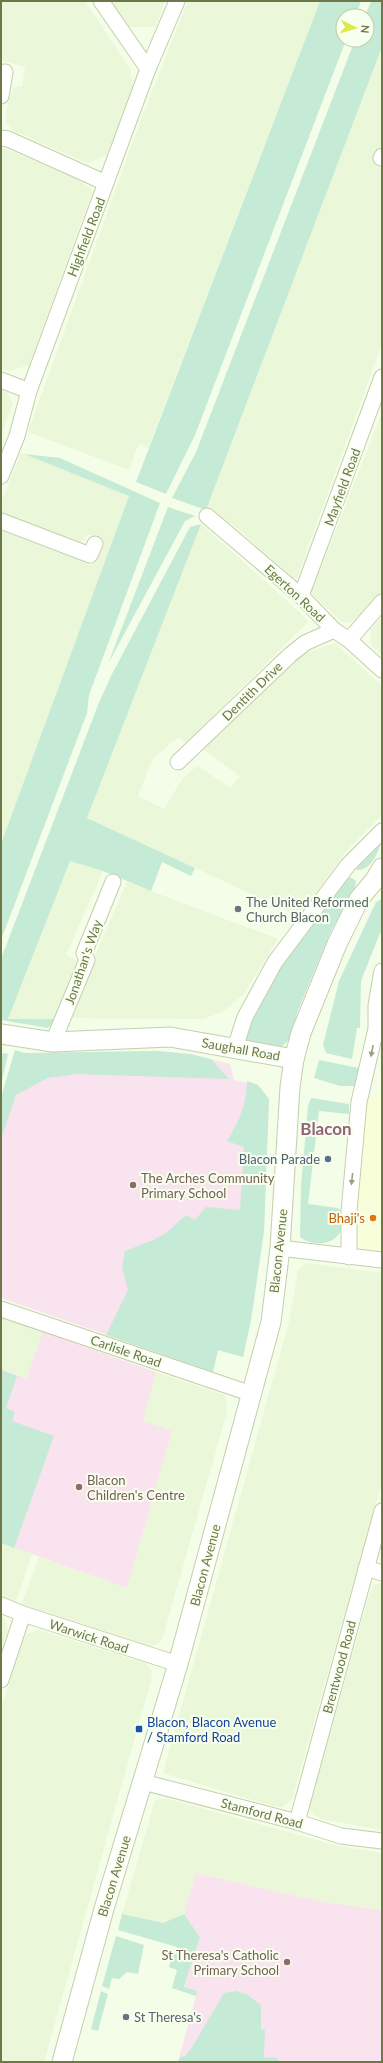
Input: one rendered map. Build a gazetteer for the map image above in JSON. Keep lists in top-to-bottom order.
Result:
{
  "streets": {
    "street": [
      "Highfield Road",
      "Mayfield Road",
      "Egerton Road",
      "Dentith Drive",
      "Jonathan's Way",
      "Saughall Road",
      "Blacon Avenue",
      "Carlisle Road",
      "Warwick Road",
      "Brentwood Road",
      "Stamford Road"
    ]
  },
  "crossings": [
    ["Mayfield Road", "Egerton Road"],
    ["Egerton Road", "Dentith Drive"],
    ["Jonathan's Way", "Saughall Road"],
    ["Saughall Road", "Blacon Avenue"],
    ["Blacon Avenue", "Carlisle Road"],
    ["Blacon Avenue", "Warwick Road"],
    ["Blacon Avenue", "Stamford Road"],
    ["Brentwood Road", "Stamford Road"]
  ],
  "districts": ["Blacon"],
  "places": {
    "other": [
      "The United Reformed Church Blacon",
      "Blacon Parade",
      "The Arches Community Primary School",
      "Bhaji's",
      "Blacon Children's Centre",
      "St Theresa's Catholic Primary School",
      "St Theresa's"
    ],
    "transit": ["Blacon, Blacon Avenue / Stamford Road"]
  },
  "north": "right"
}
